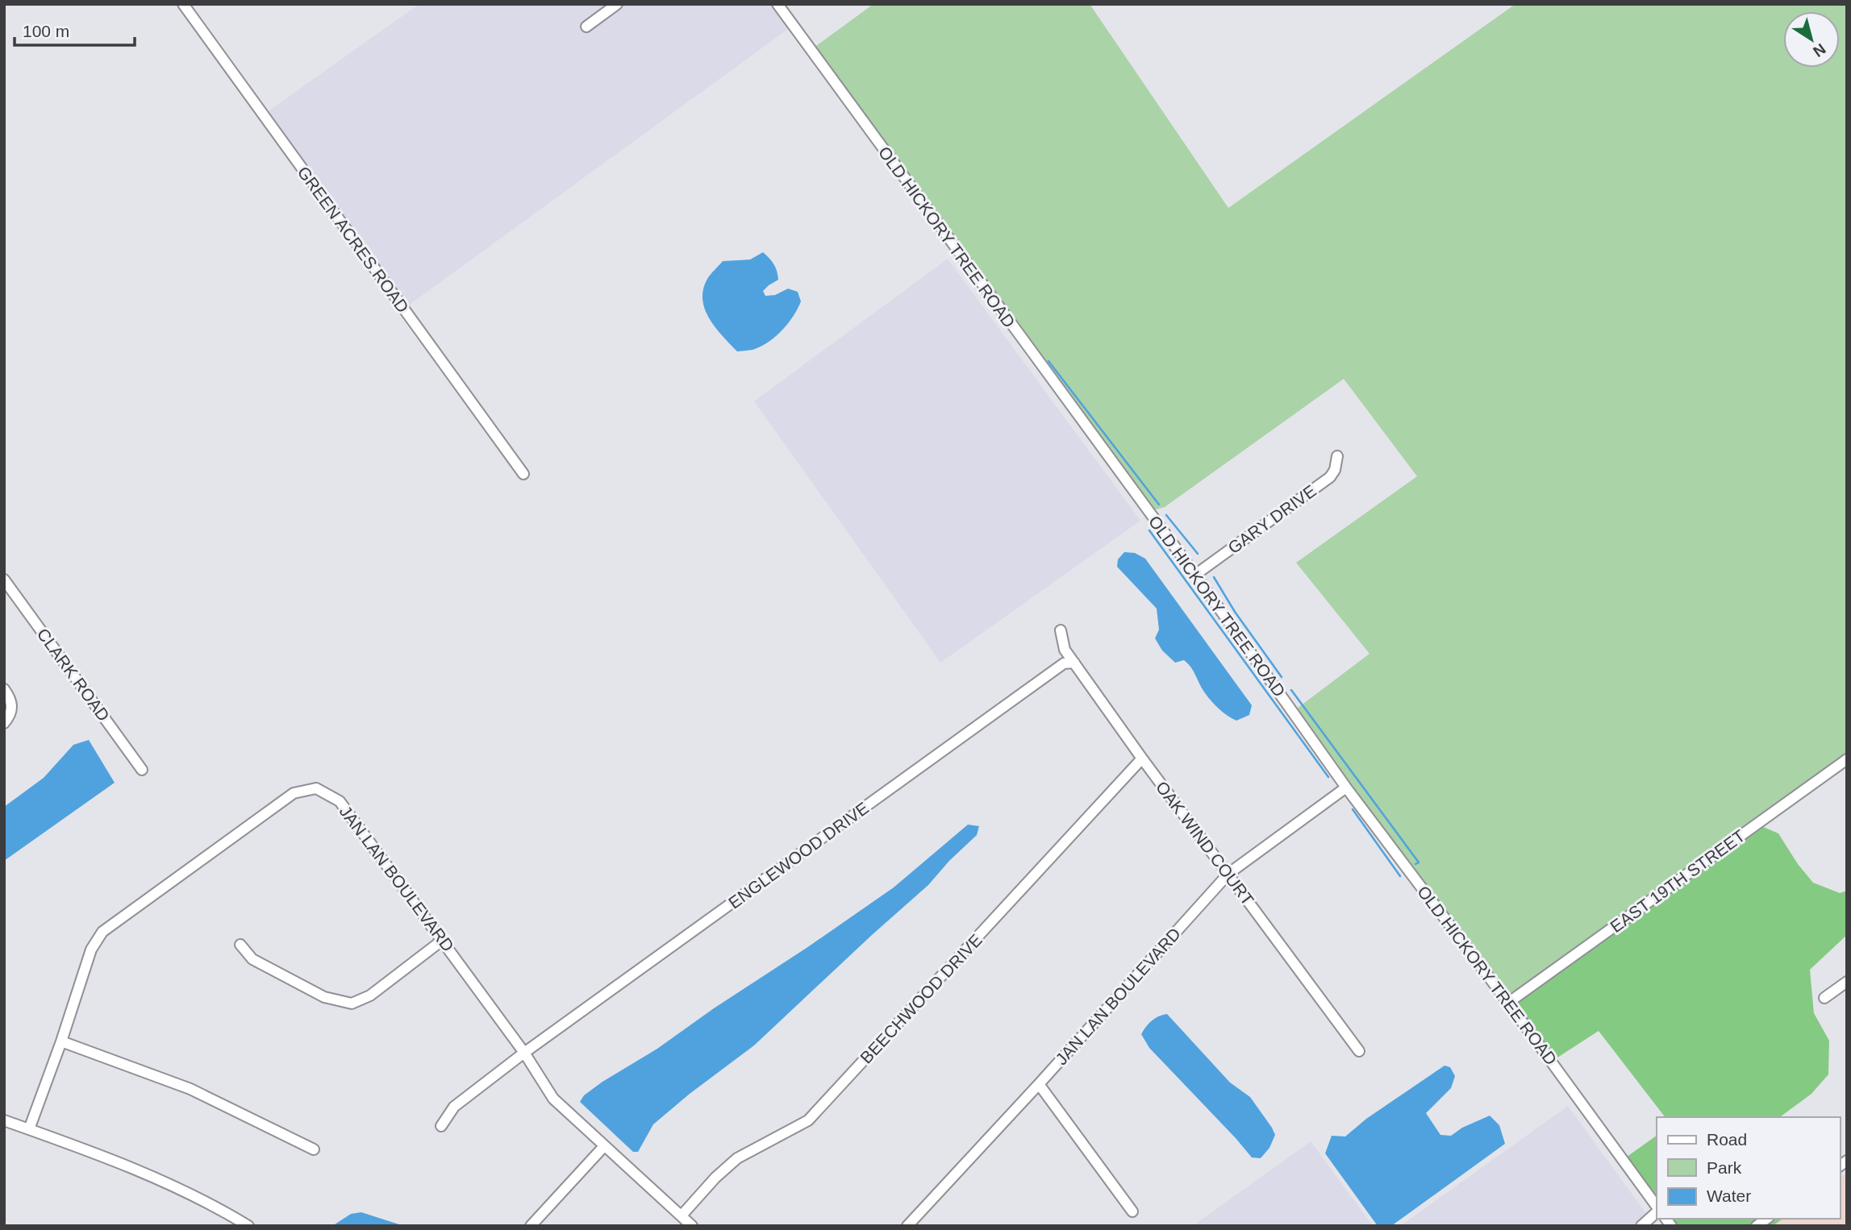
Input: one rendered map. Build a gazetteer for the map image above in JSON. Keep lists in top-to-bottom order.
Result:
{
  "streets": {
    "street": [
      "OLD HICKORY TREE ROAD",
      "GREEN ACRES ROAD",
      "GARY DRIVE",
      "CLARK ROAD",
      "OAK WIND COURT",
      "ENGLEWOOD DRIVE",
      "JAN LAN BOULEVARD",
      "EAST 19TH STREET",
      "BEECHWOOD DRIVE"
    ]
  },
  "crossings": [
    ["OLD HICKORY TREE ROAD", "GARY DRIVE"],
    ["OLD HICKORY TREE ROAD", "JAN LAN BOULEVARD"],
    ["OLD HICKORY TREE ROAD", "EAST 19TH STREET"],
    ["OAK WIND COURT", "ENGLEWOOD DRIVE"],
    ["OAK WIND COURT", "JAN LAN BOULEVARD"],
    ["OAK WIND COURT", "BEECHWOOD DRIVE"],
    ["ENGLEWOOD DRIVE", "JAN LAN BOULEVARD"],
    ["JAN LAN BOULEVARD", "BEECHWOOD DRIVE"]
  ],
  "legend": ["Road", "Park", "Water"],
  "scale_bar": "100 m",
  "north": "bottom right"
}
